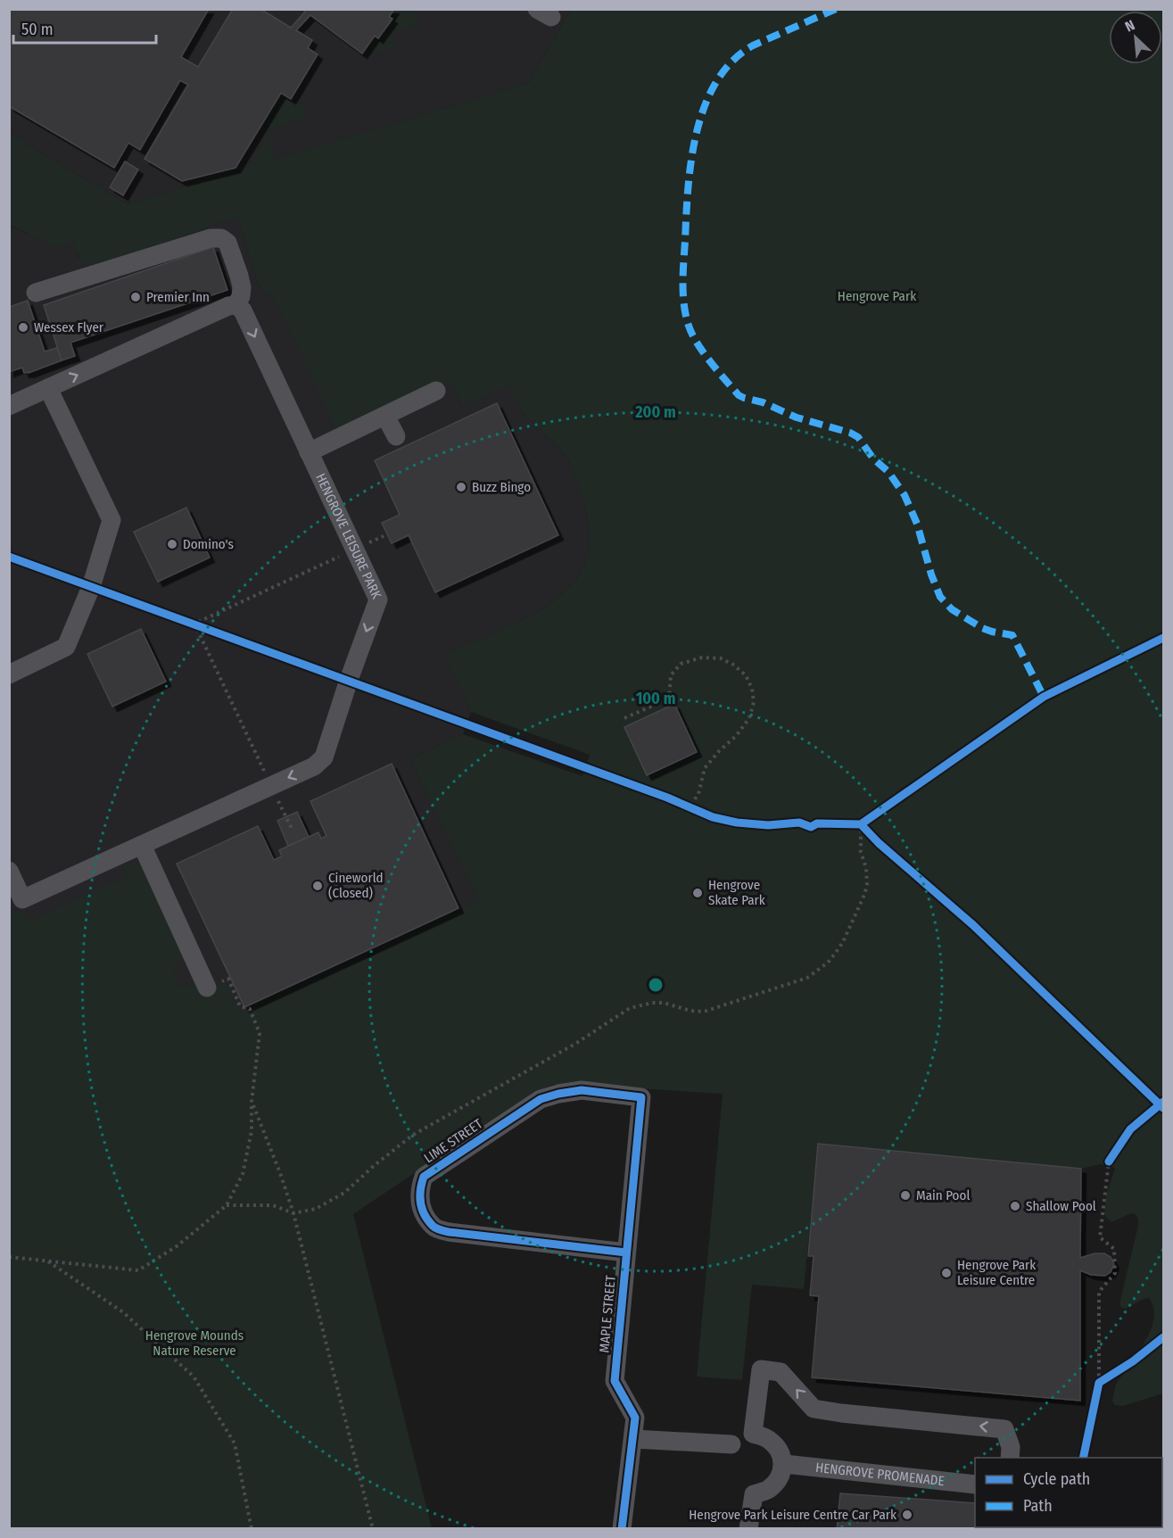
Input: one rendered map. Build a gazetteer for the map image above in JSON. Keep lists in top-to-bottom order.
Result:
{
  "streets": {
    "street": [
      "HENGROVE LEISURE PARK",
      "LIME STREET",
      "MAPLE STREET",
      "HENGROVE PROMENADE"
    ]
  },
  "crossings": [
    ["LIME STREET", "MAPLE STREET"]
  ],
  "one_way": ["HENGROVE LEISURE PARK"],
  "parks": ["Hengrove Park", "Hengrove Mounds Nature Reserve"],
  "places": [
    "Premier Inn",
    "Wessex Flyer",
    "Buzz Bingo",
    "Domino's",
    "Cineworld (Closed)",
    "Hengrove Skate Park",
    "Main Pool",
    "Shallow Pool",
    "Hengrove Park Leisure Centre",
    "Hengrove Park Leisure Centre Car Park"
  ],
  "legend": ["Cycle path", "Path"],
  "scale_bar": "50 m",
  "north": "top left",
  "rings": ["200 m", "100 m"]
}
